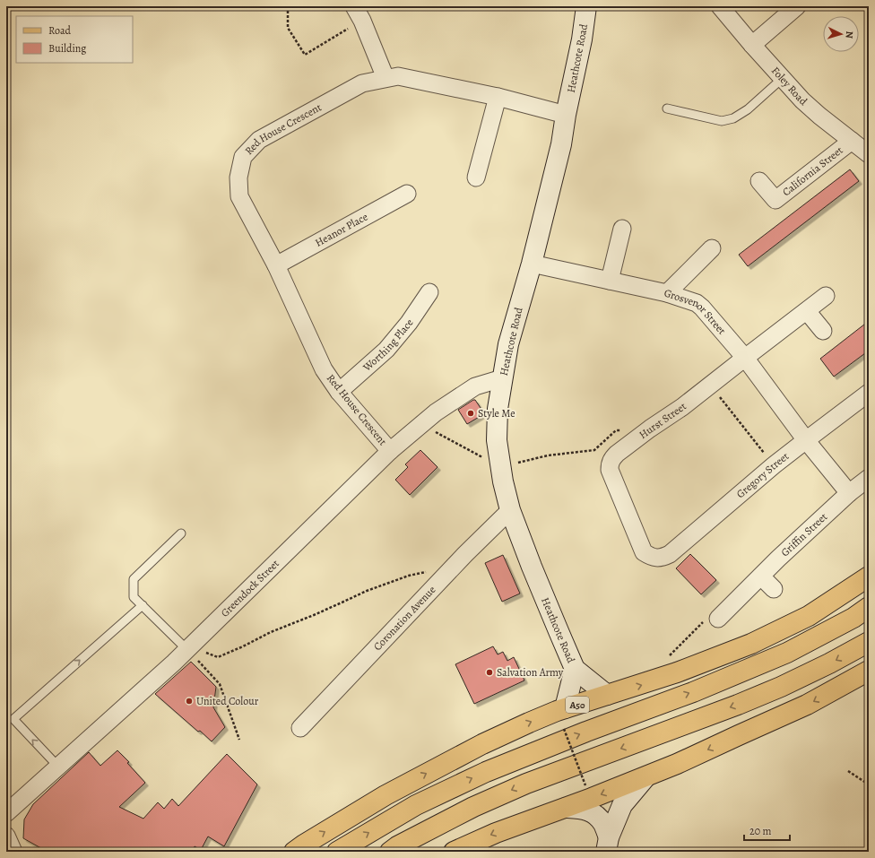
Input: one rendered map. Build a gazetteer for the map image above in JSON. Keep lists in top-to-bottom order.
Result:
{
  "streets": {
    "main road": ["A50"],
    "street": [
      "Heathcote Road",
      "Foley Road",
      "Red House Crescent",
      "California Street",
      "Heanor Place",
      "Grosvenor Street",
      "Worthing Place",
      "Hurst Street",
      "Gregory Street",
      "Griffin Street",
      "Greendock Street",
      "Coronation Avenue"
    ]
  },
  "crossings": [
    ["Heathcote Road", "Red House Crescent"],
    ["Heathcote Road", "Grosvenor Street"],
    ["Heathcote Road", "Greendock Street"],
    ["Heathcote Road", "Coronation Avenue"],
    ["Heathcote Road", "A50"],
    ["Foley Road", "California Street"],
    ["Red House Crescent", "Heanor Place"],
    ["Red House Crescent", "Worthing Place"],
    ["Red House Crescent", "Greendock Street"],
    ["Grosvenor Street", "Hurst Street"],
    ["Grosvenor Street", "Gregory Street"],
    ["Hurst Street", "Gregory Street"]
  ],
  "places": ["Style Me", "Salvation Army", "United Colour"],
  "legend": ["Road", "Building"],
  "scale_bar": "20 m",
  "north": "right"
}
